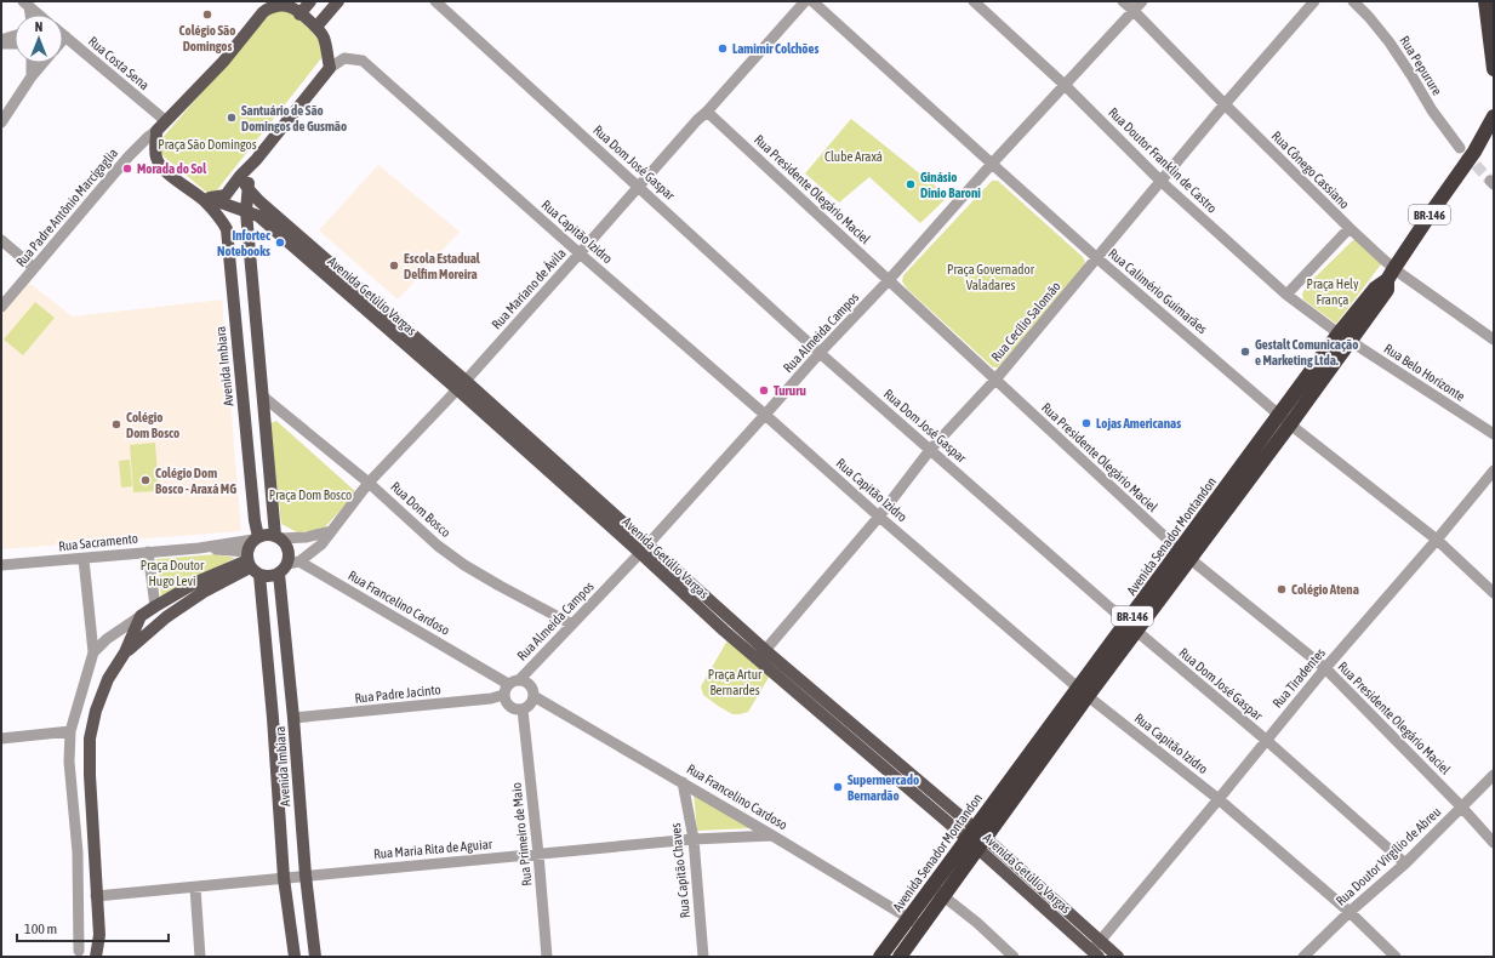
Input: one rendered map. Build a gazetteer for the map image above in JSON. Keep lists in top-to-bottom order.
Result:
{
  "streets": {
    "highway": ["BR-146", "Avenida Senador Montandon"],
    "main road": ["Avenida Getúlio Vargas", "Avenida Imbiara"],
    "street": [
      "Rua Costa Sena",
      "Rua Pepurure",
      "Rua Doutor Franklin de Castro",
      "Rua Dom José Gaspar",
      "Rua Cônego Cassiano",
      "Rua Presidente Olegário Maciel",
      "Rua Padre Antônio Marcigaglia",
      "Rua Capitão Izidro",
      "Rua Mariano de Ávila",
      "Rua Calimério Guimarães",
      "Rua Cecílio Salomão",
      "Rua Almeida Campos",
      "Rua Belo Horizonte",
      "Rua Dom Bosco",
      "Rua Sacramento",
      "Rua Francelino Cardoso",
      "Rua Tiradentes",
      "Rua Padre Jacinto",
      "Rua Primeiro de Maio",
      "Rua Maria Rita de Aguiar",
      "Rua Doutor Virgílio de Abreu",
      "Rua Capitão Chaves"
    ]
  },
  "crossings": [
    ["Rua Doutor Franklin de Castro", "Rua Cecílio Salomão"],
    ["Rua Doutor Franklin de Castro", "Rua Almeida Campos"],
    ["Rua Doutor Franklin de Castro", "Rua Belo Horizonte"],
    ["Rua Doutor Franklin de Castro", "Avenida Senador Montandon"],
    ["Rua Dom José Gaspar", "Rua Mariano de Ávila"],
    ["Rua Dom José Gaspar", "Rua Cecílio Salomão"],
    ["Rua Dom José Gaspar", "Rua Almeida Campos"],
    ["Rua Dom José Gaspar", "Avenida Senador Montandon"],
    ["Rua Dom José Gaspar", "Rua Tiradentes"],
    ["Rua Dom José Gaspar", "Rua Doutor Virgílio de Abreu"],
    ["Rua Cônego Cassiano", "Rua Cecílio Salomão"],
    ["Rua Cônego Cassiano", "Rua Almeida Campos"],
    ["Rua Cônego Cassiano", "Avenida Senador Montandon"],
    ["Rua Presidente Olegário Maciel", "Rua Mariano de Ávila"],
    ["Rua Presidente Olegário Maciel", "Rua Cecílio Salomão"],
    ["Rua Presidente Olegário Maciel", "Rua Almeida Campos"],
    ["Rua Presidente Olegário Maciel", "Avenida Senador Montandon"],
    ["Rua Presidente Olegário Maciel", "Rua Tiradentes"],
    ["Rua Presidente Olegário Maciel", "Rua Doutor Virgílio de Abreu"],
    ["Rua Capitão Izidro", "Rua Mariano de Ávila"],
    ["Rua Capitão Izidro", "Rua Cecílio Salomão"],
    ["Rua Capitão Izidro", "Rua Almeida Campos"],
    ["Rua Capitão Izidro", "Avenida Senador Montandon"],
    ["Rua Capitão Izidro", "Rua Tiradentes"],
    ["Rua Capitão Izidro", "Rua Doutor Virgílio de Abreu"],
    ["Rua Mariano de Ávila", "Avenida Getúlio Vargas"],
    ["Rua Mariano de Ávila", "Avenida Imbiara"],
    ["Rua Mariano de Ávila", "Rua Dom Bosco"],
    ["Rua Mariano de Ávila", "Rua Francelino Cardoso"],
    ["Rua Calimério Guimarães", "Rua Cecílio Salomão"],
    ["Rua Calimério Guimarães", "Rua Almeida Campos"],
    ["Rua Calimério Guimarães", "Avenida Senador Montandon"],
    ["Rua Calimério Guimarães", "Rua Tiradentes"],
    ["Avenida Getúlio Vargas", "Rua Cecílio Salomão"],
    ["Avenida Getúlio Vargas", "Rua Almeida Campos"],
    ["Avenida Getúlio Vargas", "Avenida Imbiara"],
    ["Avenida Getúlio Vargas", "Avenida Senador Montandon"],
    ["Avenida Getúlio Vargas", "Rua Tiradentes"],
    ["Rua Almeida Campos", "Rua Dom Bosco"],
    ["Rua Almeida Campos", "Rua Francelino Cardoso"],
    ["Rua Almeida Campos", "Rua Padre Jacinto"],
    ["Rua Almeida Campos", "Rua Primeiro de Maio"],
    ["Avenida Imbiara", "Rua Francelino Cardoso"],
    ["Avenida Imbiara", "Rua Padre Jacinto"],
    ["Avenida Imbiara", "Rua Maria Rita de Aguiar"],
    ["Rua Belo Horizonte", "Avenida Senador Montandon"],
    ["Avenida Senador Montandon", "Rua Francelino Cardoso"],
    ["Rua Francelino Cardoso", "Rua Padre Jacinto"],
    ["Rua Francelino Cardoso", "Rua Primeiro de Maio"],
    ["Rua Francelino Cardoso", "Rua Maria Rita de Aguiar"],
    ["Rua Francelino Cardoso", "Rua Capitão Chaves"],
    ["Rua Padre Jacinto", "Rua Primeiro de Maio"],
    ["Rua Primeiro de Maio", "Rua Maria Rita de Aguiar"],
    ["Rua Maria Rita de Aguiar", "Rua Capitão Chaves"]
  ],
  "parks": [
    "Praça São Domingos",
    "Clube Araxá",
    "Praça Governador Valadares",
    "Praça Hely França",
    "Praça Dom Bosco",
    "Praça Doutor Hugo Levi",
    "Praça Artur Bernardes"
  ],
  "places": [
    "Colégio São Domingos",
    "Lamimir Colchões",
    "Santuário de São Domingos de Gusmão",
    "Morada do Sol",
    "Ginásio Dinio Baroni",
    "Infortec Notebooks",
    "Escola Estadual Delfim Moreira",
    "Gestalt Comunicação e Marketing Ltda.",
    "Tururu",
    "Lojas Americanas",
    "Colégio Dom Bosco",
    "Colégio Dom Bosco - Araxá MG",
    "Colégio Atena",
    "Supermercado Bernardão"
  ],
  "scale_bar": "100 m",
  "north": "top"
}
